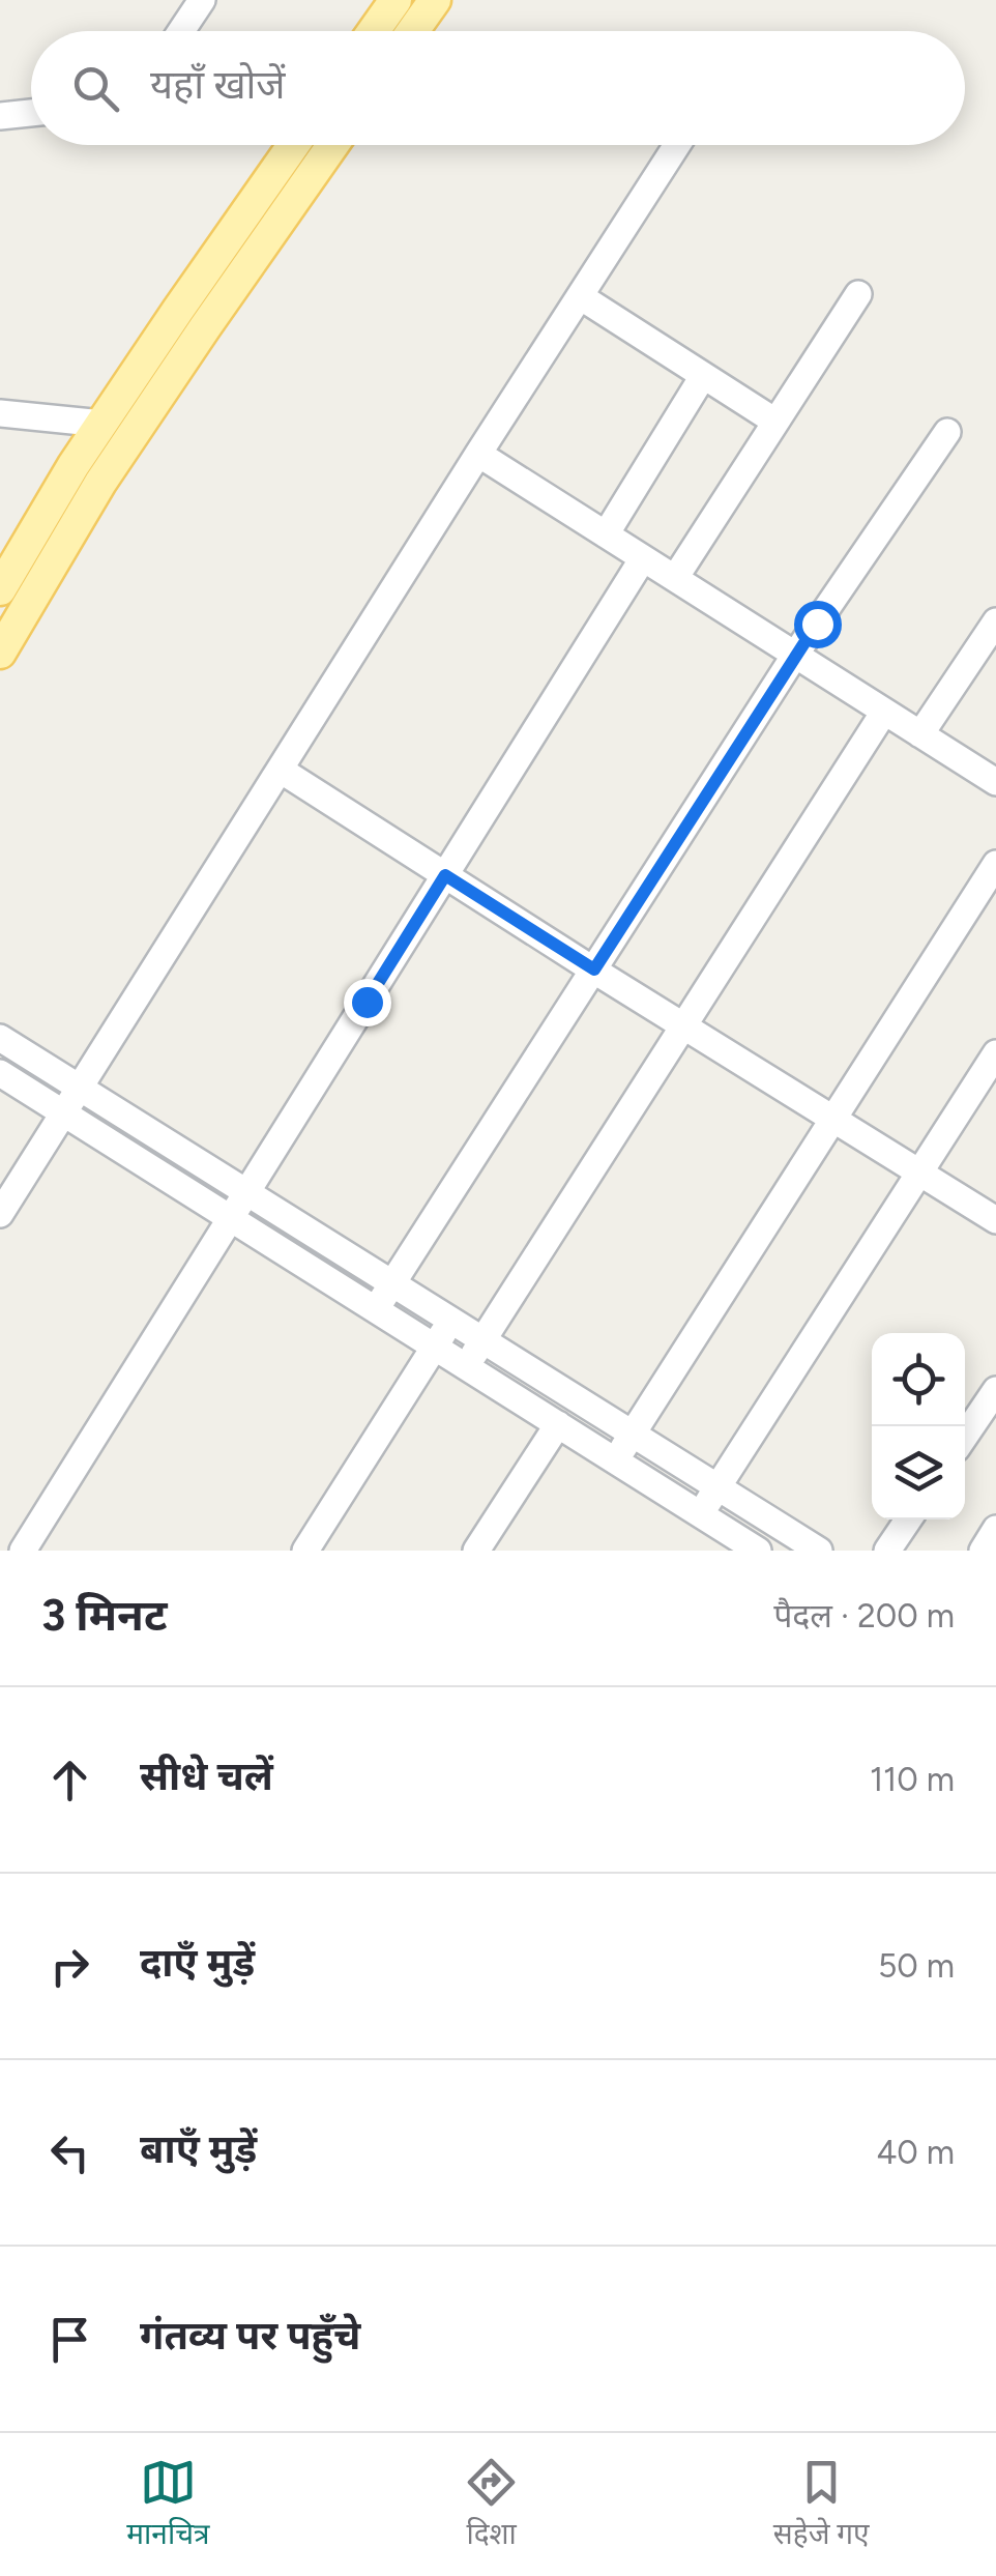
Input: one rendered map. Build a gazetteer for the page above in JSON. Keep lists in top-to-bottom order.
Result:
{
  "page": {
    "search": "यहाँ खोजें",
    "heading": ["3 मिनट", "पैदल · 200 m"],
    "list": [
      ["सीधे चलें", "110 m"],
      ["दाएँ मुड़ें", "50 m"],
      ["बाएँ मुड़ें", "40 m"],
      "गंतव्य पर पहुँचे"
    ],
    "nav": ["मानचित्र", "दिशा", "सहेजे गए"]
  }
}
